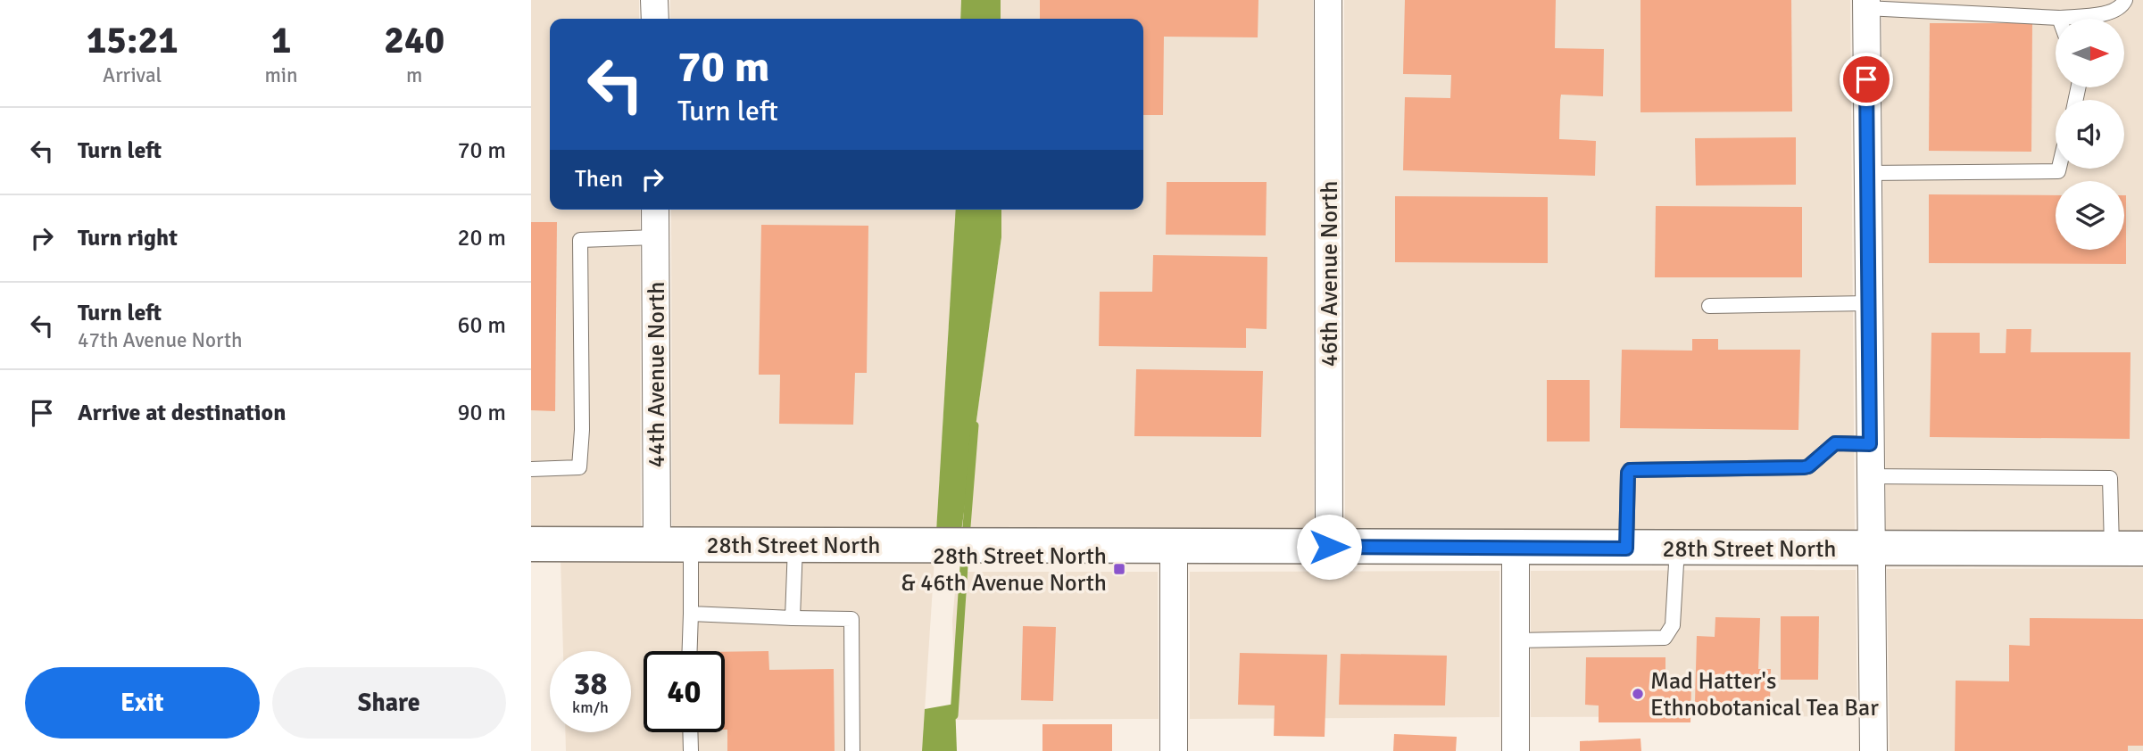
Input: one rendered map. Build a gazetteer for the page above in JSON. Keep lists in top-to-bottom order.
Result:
{
  "streets": {
    "street": ["46th Avenue North", "44th Avenue North", "28th Street North"]
  },
  "crossings": [
    ["46th Avenue North", "28th Street North"],
    ["44th Avenue North", "28th Street North"]
  ],
  "places": {
    "transit": ["28th Street North & 46th Avenue North"],
    "other": ["Mad Hatter's Ethnobotanical Tea Bar"]
  },
  "north": "right",
  "page": {
    "eta": [
      "15:21",
      "Arrival",
      "1",
      "min",
      "240",
      "m"
    ],
    "turn": ["70 m", "Turn left"],
    "list": [
      {
        "name": "Turn left",
        "value": "70 m"
      },
      {
        "name": "Turn right",
        "value": "20 m"
      },
      {
        "name": "Turn left",
        "note": "47th Avenue North",
        "value": "60 m"
      },
      {
        "name": "Arrive at destination",
        "value": "90 m"
      }
    ],
    "then": "Then",
    "speed": "38 km/h",
    "limit": "40",
    "buttons": ["Exit", "Share"]
  }
}
